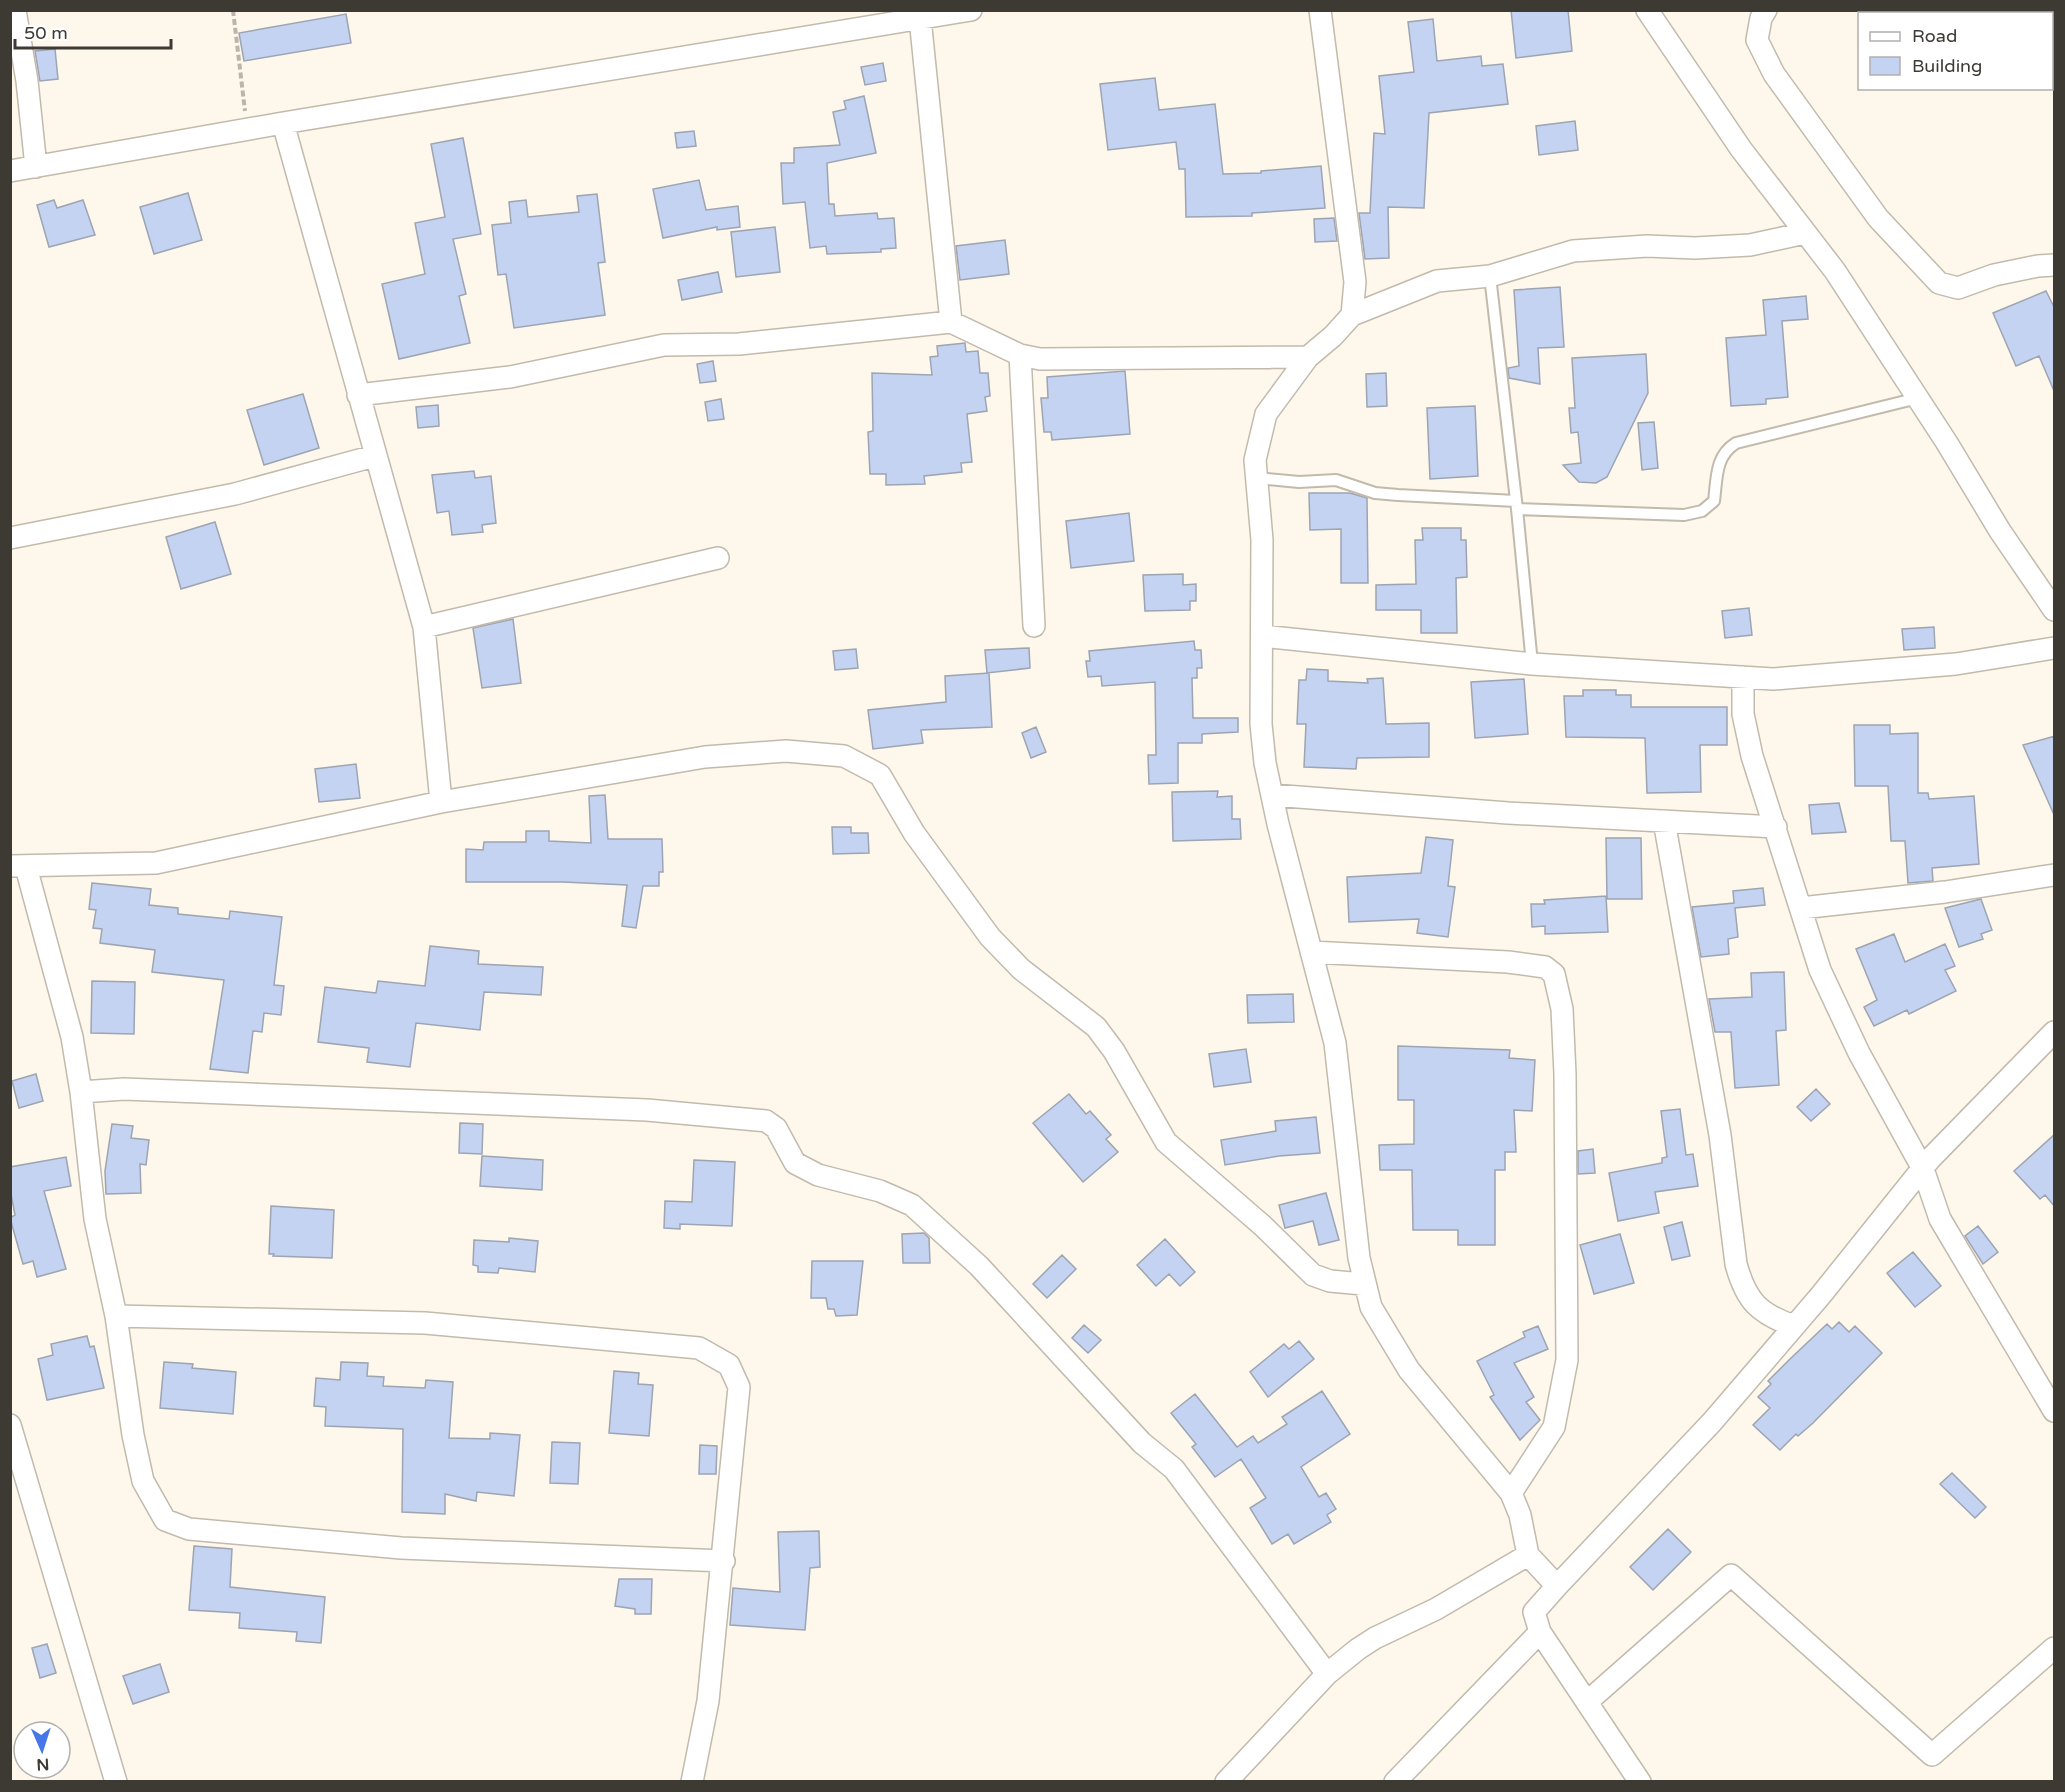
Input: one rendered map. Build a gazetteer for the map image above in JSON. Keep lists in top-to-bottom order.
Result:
{
  "legend": ["Road", "Building"],
  "scale_bar": "50 m",
  "north": "bottom"
}
